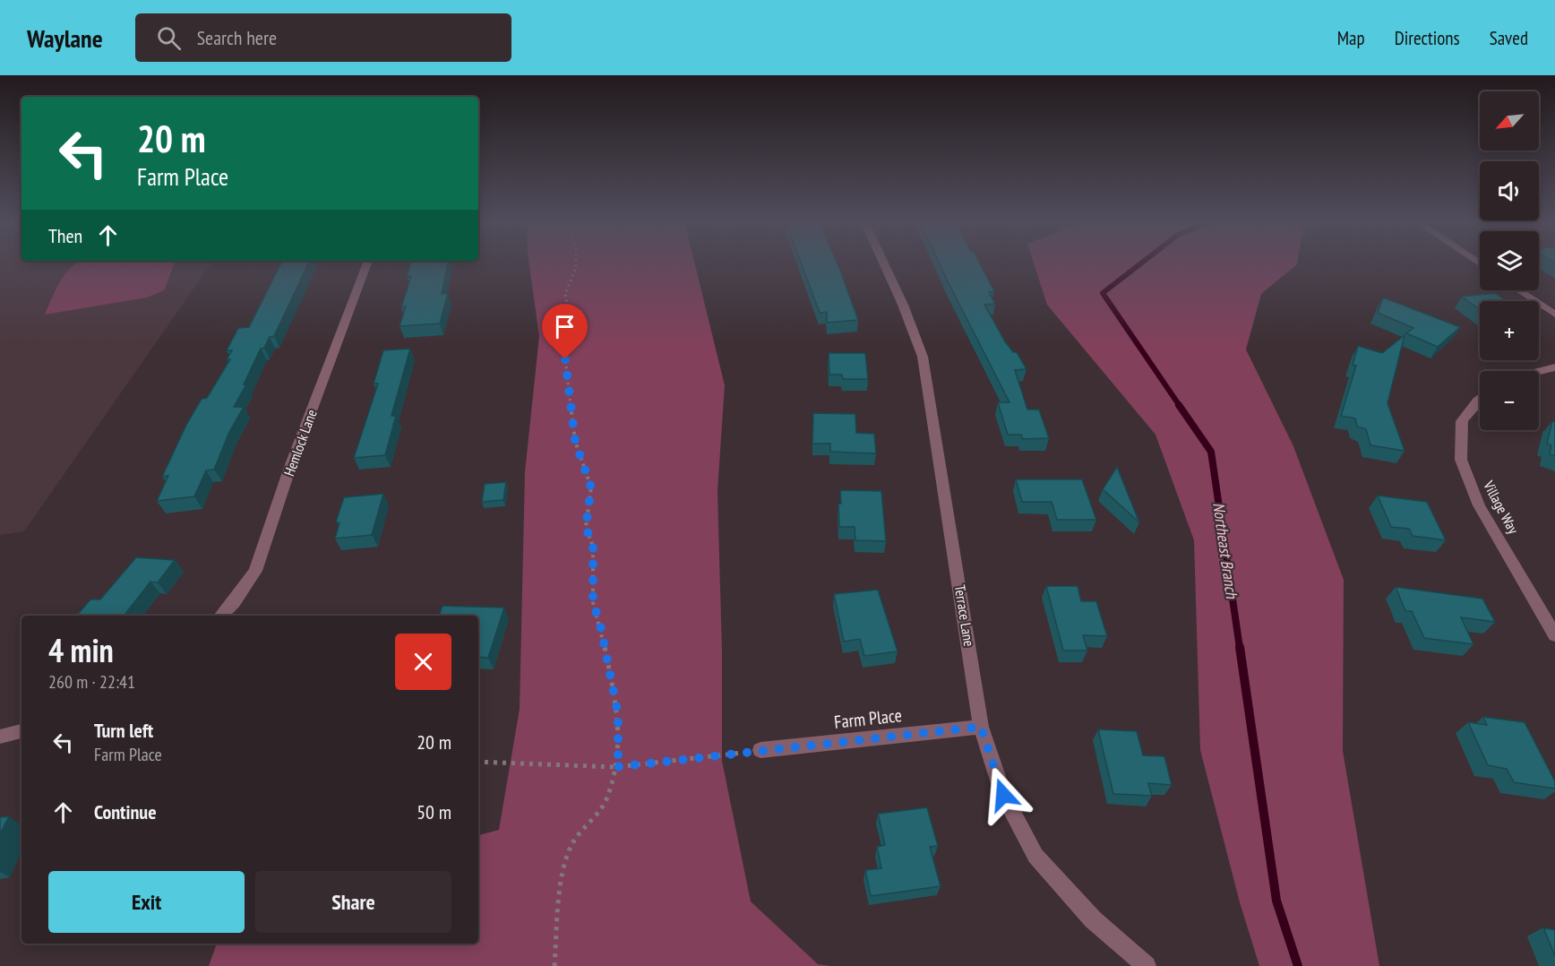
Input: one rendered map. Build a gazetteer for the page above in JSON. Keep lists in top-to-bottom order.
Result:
{
  "streets": {
    "street": [
      "Hemlock Lane",
      "Village Way",
      "Terrace Lane",
      "Farm Place"
    ]
  },
  "crossings": [
    ["Terrace Lane", "Farm Place"]
  ],
  "water": ["Northeast Branch"],
  "north": "bottom left",
  "page": {
    "header": "Waylane",
    "search": "Search here",
    "nav": ["Map", "Directions", "Saved"],
    "map_buttons": ["+", "−"],
    "turn": ["20 m", "Farm Place"],
    "then": "Then",
    "heading": ["4 min", "260 m · 22:41"],
    "list": [
      {
        "name": "Turn left",
        "note": "Farm Place",
        "value": "20 m"
      },
      {
        "name": "Continue",
        "value": "50 m"
      }
    ],
    "buttons": ["Exit", "Share"]
  }
}
